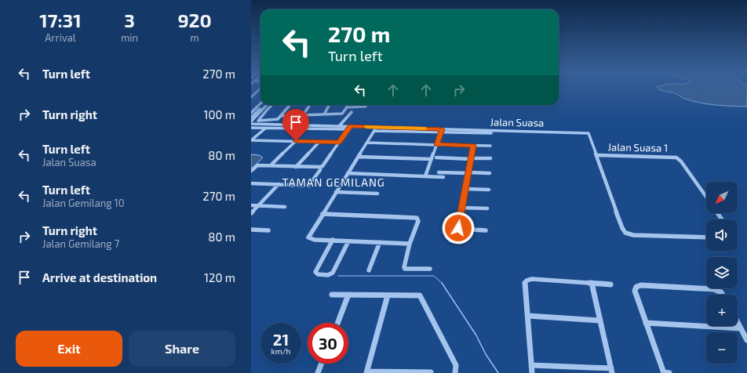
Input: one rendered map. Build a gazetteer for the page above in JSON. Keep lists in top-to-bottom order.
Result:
{
  "streets": {
    "street": ["Jalan Suasa", "Jalan Suasa 1"]
  },
  "crossings": [
    ["Jalan Suasa", "Jalan Suasa 1"]
  ],
  "districts": ["TAMAN GEMILANG"],
  "north": "bottom left",
  "page": {
    "eta": [
      "17:31",
      "Arrival",
      "3",
      "min",
      "920",
      "m"
    ],
    "turn": ["270 m", "Turn left"],
    "list": [
      {
        "name": "Turn left",
        "value": "270 m"
      },
      {
        "name": "Turn right",
        "value": "100 m"
      },
      {
        "name": "Turn left",
        "note": "Jalan Suasa",
        "value": "80 m"
      },
      {
        "name": "Turn left",
        "note": "Jalan Gemilang 10",
        "value": "270 m"
      },
      {
        "name": "Turn right",
        "note": "Jalan Gemilang 7",
        "value": "80 m"
      },
      {
        "name": "Arrive at destination",
        "value": "120 m"
      }
    ],
    "map_buttons": ["+", "−"],
    "speed": "21 km/h",
    "limit": "30",
    "buttons": ["Exit", "Share"]
  }
}
